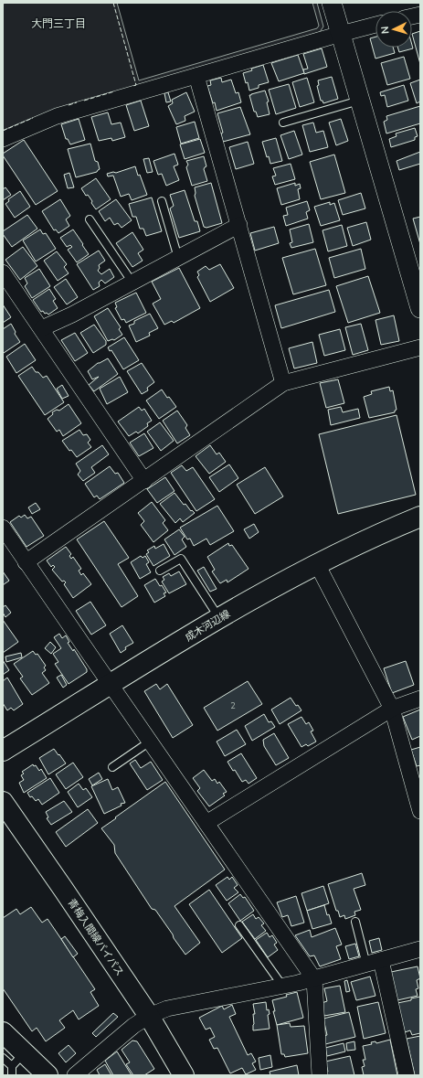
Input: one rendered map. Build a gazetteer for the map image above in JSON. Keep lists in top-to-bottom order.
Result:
{
  "streets": {
    "main road": ["成木河辺線", "青梅入間線バイパス"]
  },
  "districts": ["大門三丁目"],
  "house_numbers": ["2"],
  "north": "left"
}
